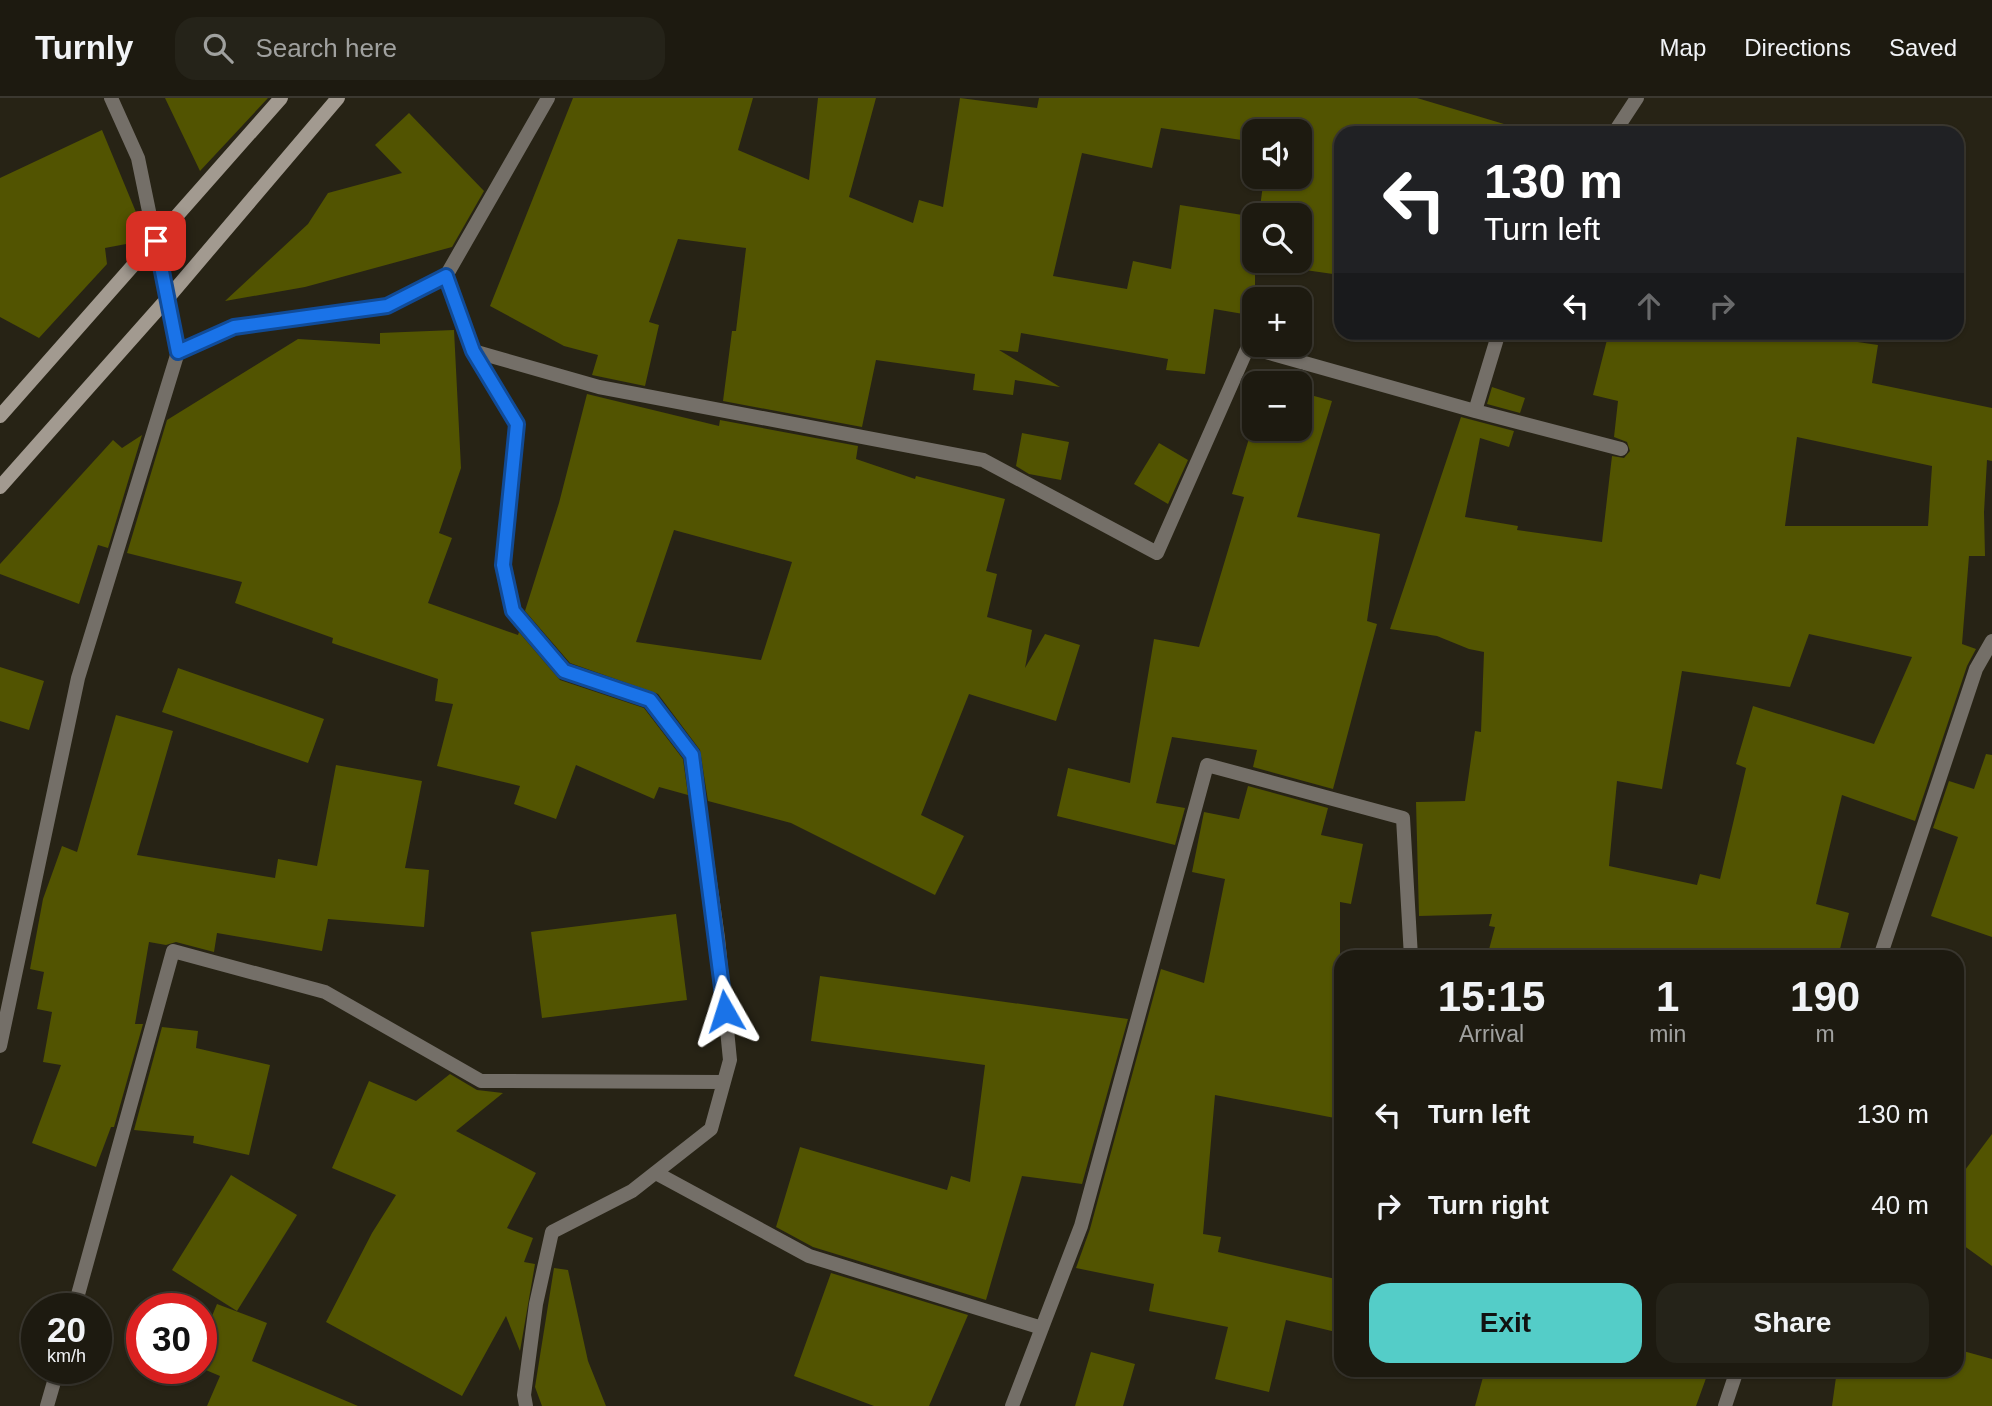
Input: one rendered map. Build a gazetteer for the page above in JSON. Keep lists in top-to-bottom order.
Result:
{
  "page": {
    "header": "Turnly",
    "search": "Search here",
    "nav": ["Map", "Directions", "Saved"],
    "map_buttons": ["+", "−"],
    "turn": ["130 m", "Turn left"],
    "eta": [
      "15:15",
      "Arrival",
      "1",
      "min",
      "190",
      "m"
    ],
    "list": [
      {
        "name": "Turn left",
        "value": "130 m"
      },
      {
        "name": "Turn right",
        "value": "40 m"
      }
    ],
    "buttons": ["Exit", "Share"],
    "speed": "20 km/h",
    "limit": "30"
  }
}
